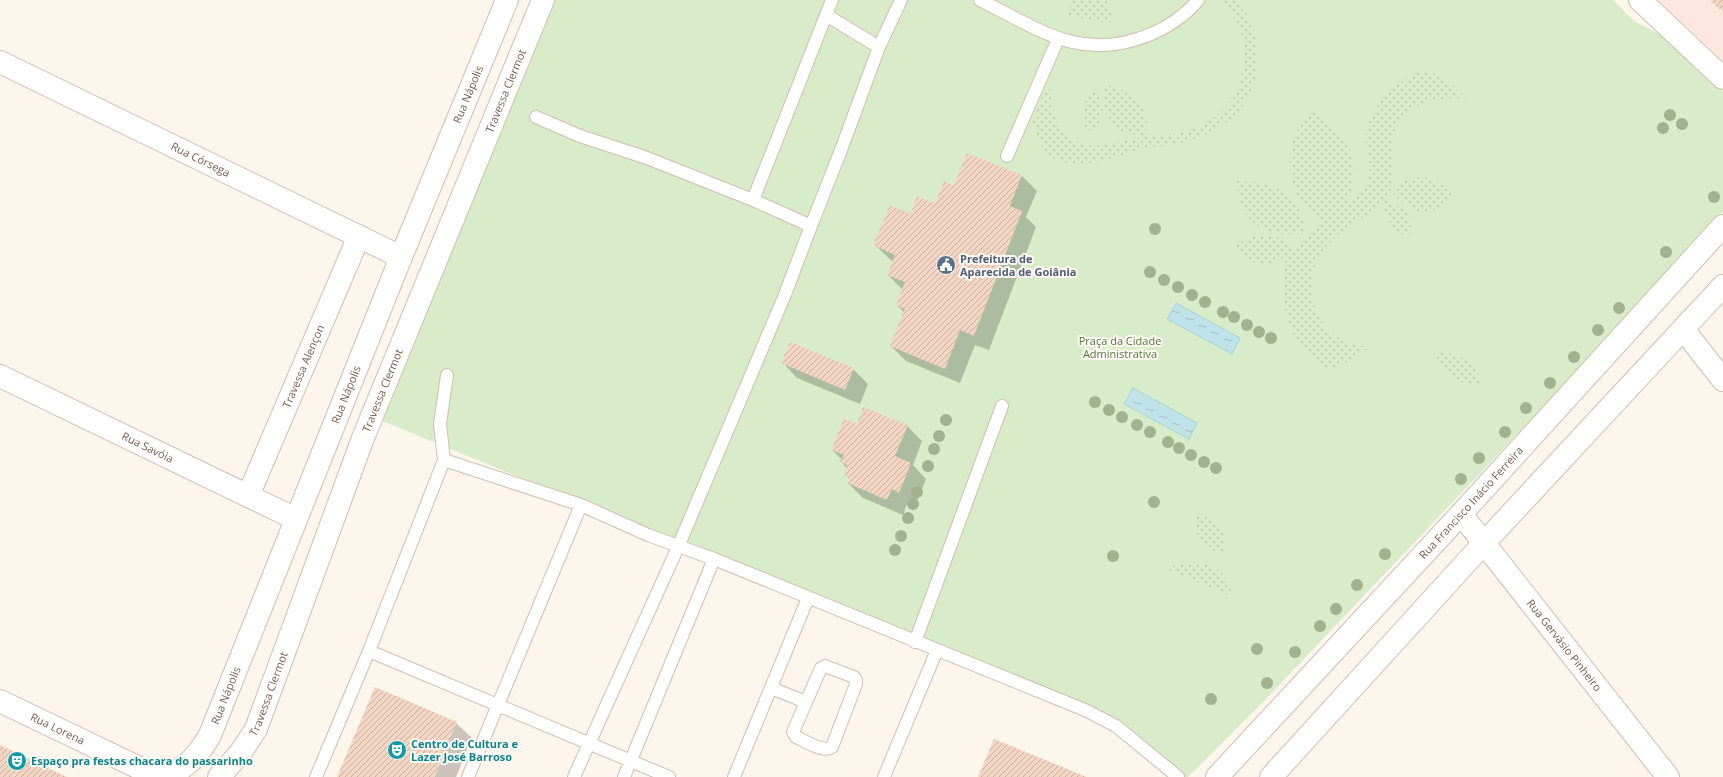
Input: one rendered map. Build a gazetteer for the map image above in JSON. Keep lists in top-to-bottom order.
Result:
{
  "streets": {
    "street": [
      "Travessa Clermot",
      "Rua Nápolis",
      "Rua Córsega",
      "Travessa Alençon",
      "Rua Savóia",
      "Rua Francisco Inácio Ferreira",
      "Rua Gervásio Pinheiro",
      "Rua Lorena"
    ]
  },
  "crossings": [
    ["Rua Nápolis", "Rua Córsega"],
    ["Rua Nápolis", "Rua Savóia"],
    ["Rua Córsega", "Travessa Alençon"],
    ["Travessa Alençon", "Rua Savóia"],
    ["Rua Francisco Inácio Ferreira", "Rua Gervásio Pinheiro"]
  ],
  "parks": ["Praça da Cidade Administrativa"],
  "places": {
    "public building": ["Prefeitura de Aparecida de Goiânia"],
    "theatre": ["Centro de Cultura e Lazer José Barroso", "Espaço pra festas chacara do passarinho"]
  }
}
